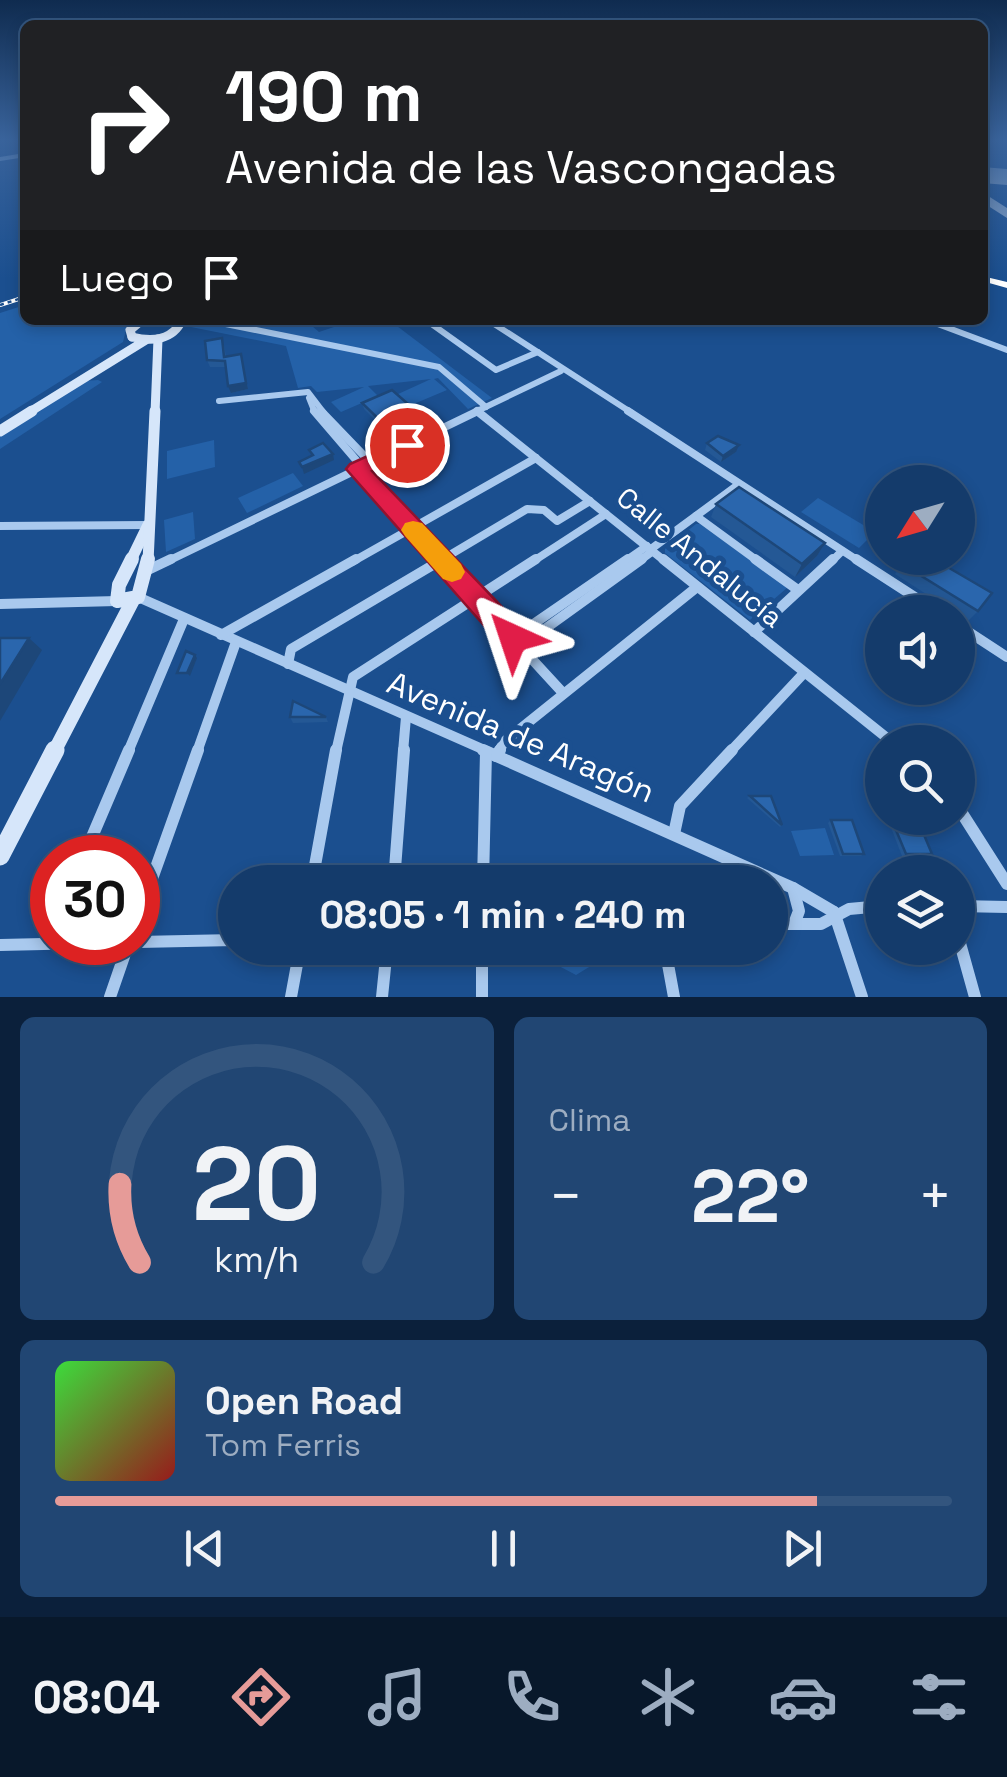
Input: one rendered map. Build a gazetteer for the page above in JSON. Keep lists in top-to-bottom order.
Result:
{
  "streets": {
    "street": ["Calle Andalucía", "Avenida de Aragón"]
  },
  "north": "bottom left",
  "page": {
    "turn": ["190 m", "Avenida de las Vascongadas"],
    "then": "Luego",
    "limit": "30",
    "trip": "08:05 · 1 min · 240 m",
    "tile": "Clima",
    "heat": ["−", "22°", "+"],
    "song": ["Open Road", "Tom Ferris"],
    "tabs": "08:04",
    "gauge": ["20", "km/h"]
  }
}
